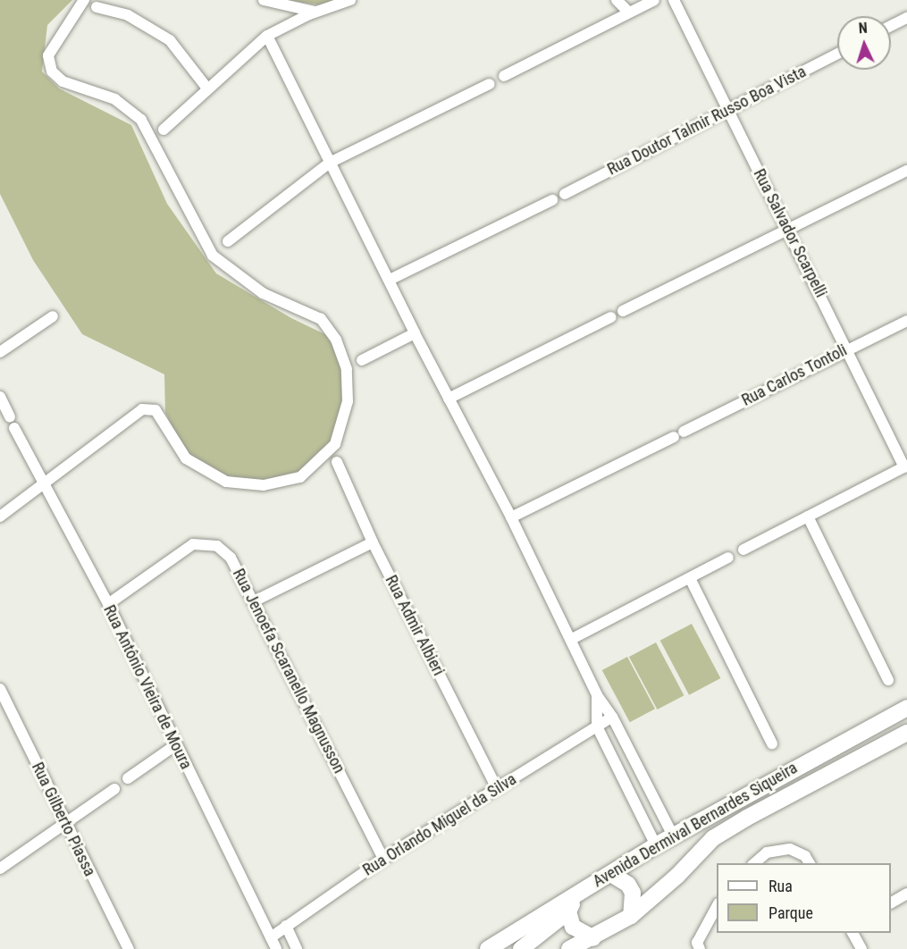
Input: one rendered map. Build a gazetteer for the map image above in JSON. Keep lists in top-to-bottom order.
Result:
{
  "streets": {
    "main road": ["Avenida Dermival Bernardes Siqueira"],
    "street": [
      "Rua Doutor Talmir Russo Boa Vista",
      "Rua Salvador Scarpelli",
      "Rua Carlos Tontoli",
      "Rua Admir Albieri",
      "Rua Jenoefa Scaranello Magnusson",
      "Rua Antônio Vieira de Moura",
      "Rua Gilberto Piassa",
      "Rua Orlando Miguel da Silva"
    ]
  },
  "crossings": [
    ["Rua Doutor Talmir Russo Boa Vista", "Rua Salvador Scarpelli"],
    ["Rua Salvador Scarpelli", "Rua Carlos Tontoli"],
    ["Rua Admir Albieri", "Rua Orlando Miguel da Silva"],
    ["Rua Jenoefa Scaranello Magnusson", "Rua Antônio Vieira de Moura"],
    ["Rua Jenoefa Scaranello Magnusson", "Rua Orlando Miguel da Silva"],
    ["Rua Antônio Vieira de Moura", "Rua Orlando Miguel da Silva"]
  ],
  "legend": ["Rua", "Parque"],
  "north": "top"
}
